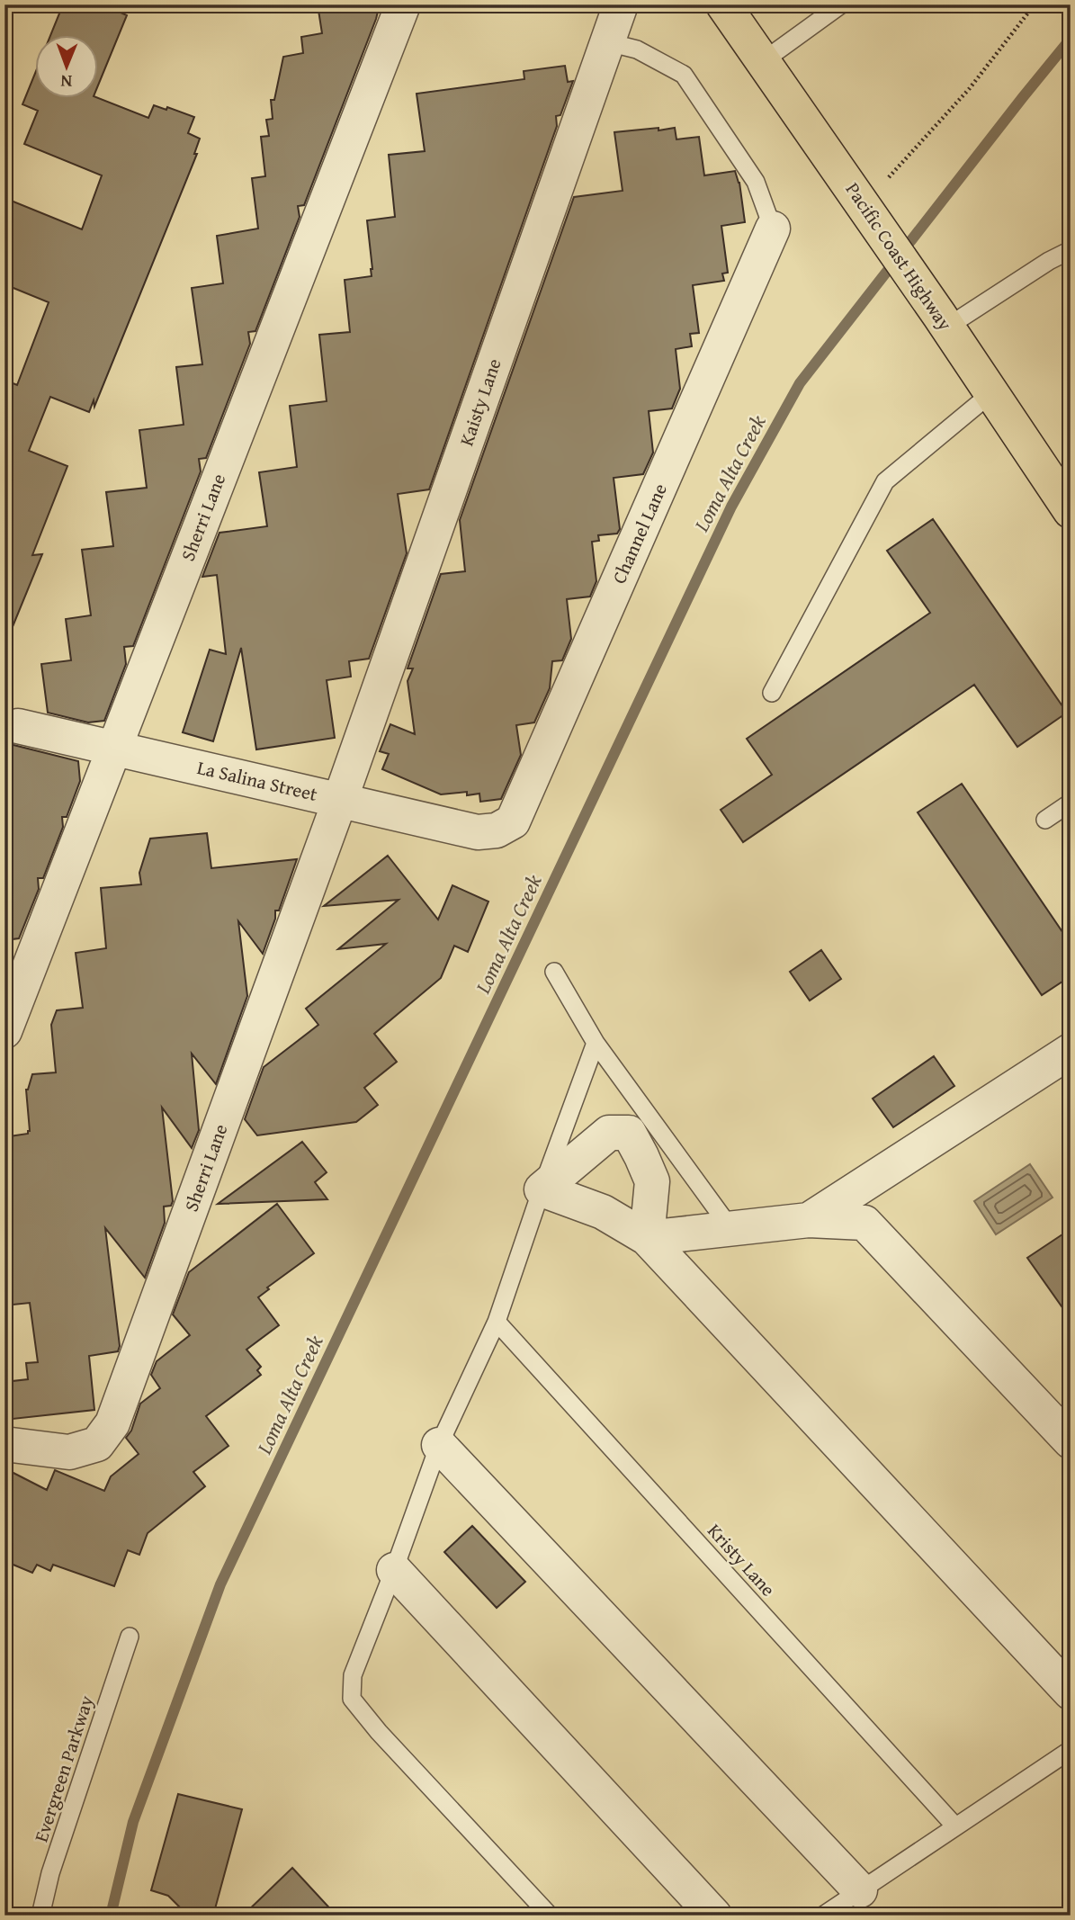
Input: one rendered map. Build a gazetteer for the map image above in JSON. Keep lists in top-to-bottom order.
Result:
{
  "streets": {
    "main road": ["Pacific Coast Highway"],
    "street": [
      "Kaisty Lane",
      "Sherri Lane",
      "Channel Lane",
      "La Salina Street"
    ],
    "lane": ["Kristy Lane", "Evergreen Parkway"]
  },
  "crossings": [
    ["Kaisty Lane", "Sherri Lane"],
    ["Kaisty Lane", "La Salina Street"],
    ["Sherri Lane", "La Salina Street"],
    ["Channel Lane", "La Salina Street"]
  ],
  "water": ["Loma Alta Creek"],
  "north": "bottom"
}
